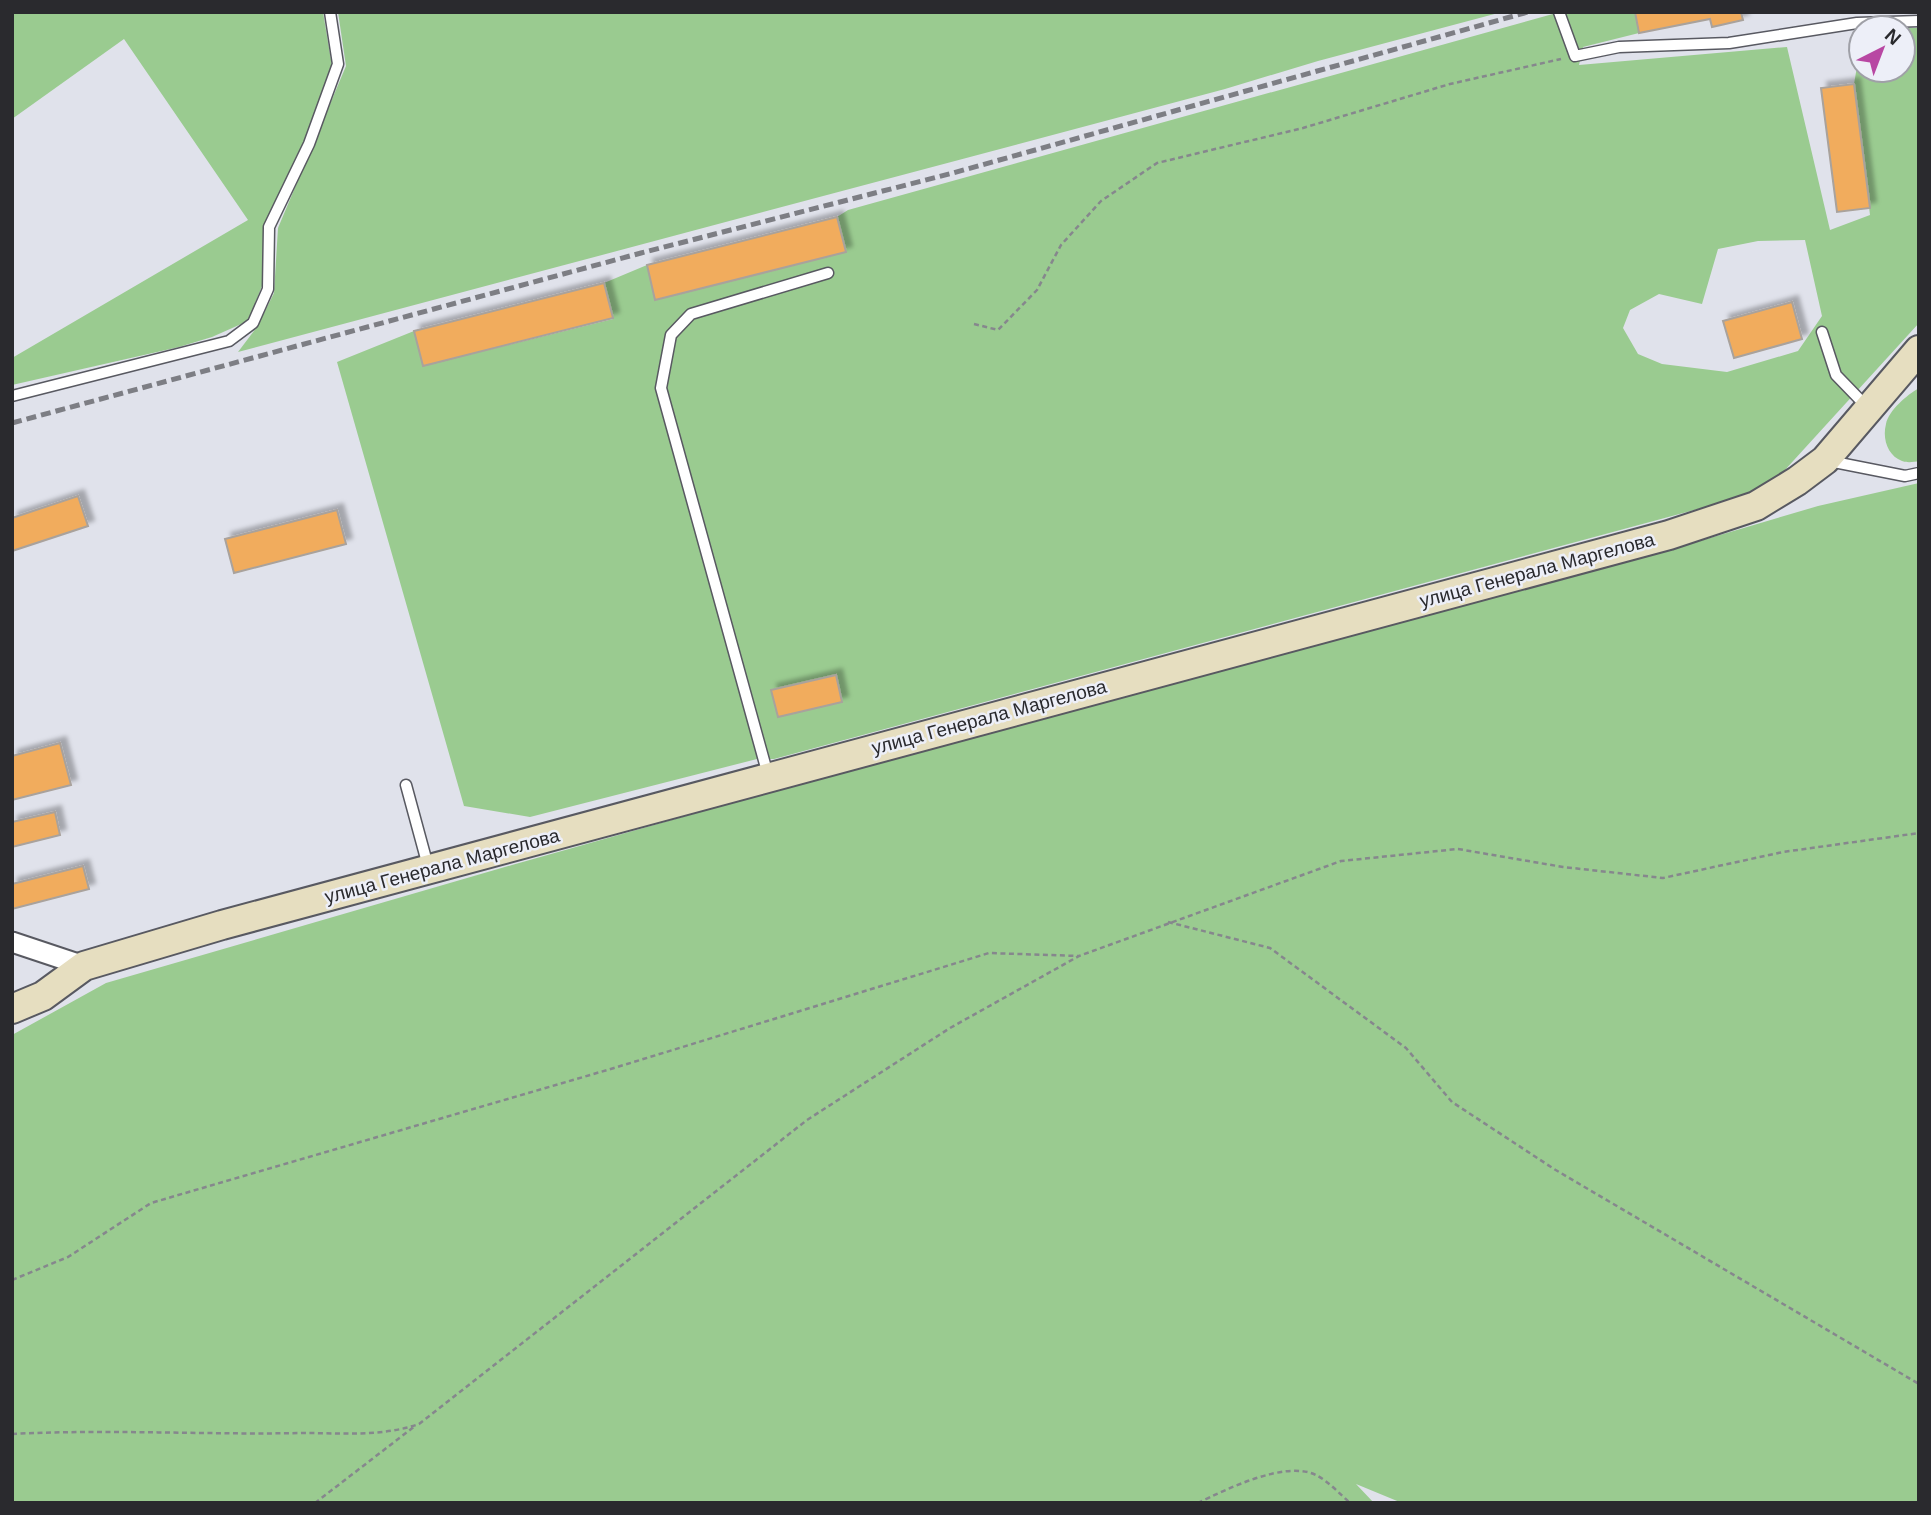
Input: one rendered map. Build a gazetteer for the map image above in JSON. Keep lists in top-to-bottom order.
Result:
{
  "streets": {
    "main road": ["улица Генерала Маргелова"]
  },
  "north": "top right"
}
